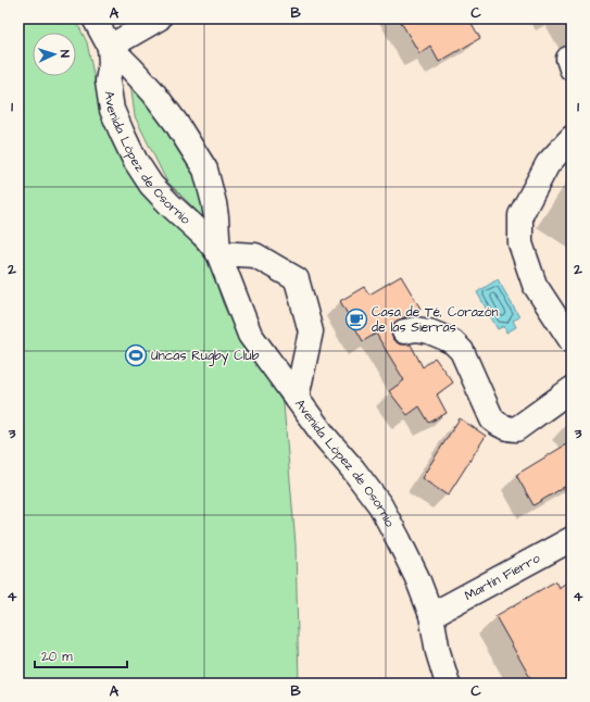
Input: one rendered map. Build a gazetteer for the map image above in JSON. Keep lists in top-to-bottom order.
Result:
{
  "streets": {
    "street": ["Avenida López de Osornio", "Martín Fierro"]
  },
  "crossings": [
    ["Avenida López de Osornio", "Martín Fierro"]
  ],
  "places": {
    "cafe": ["Casa de Té, Corazón de las Sierras"],
    "sports": ["Uncas Rugby Club"]
  },
  "scale_bar": "20 m",
  "north": "right",
  "grid": {
    "columns": ["A", "B", "C"],
    "rows": [
      "1",
      "2",
      "3",
      "4"
    ]
  }
}
